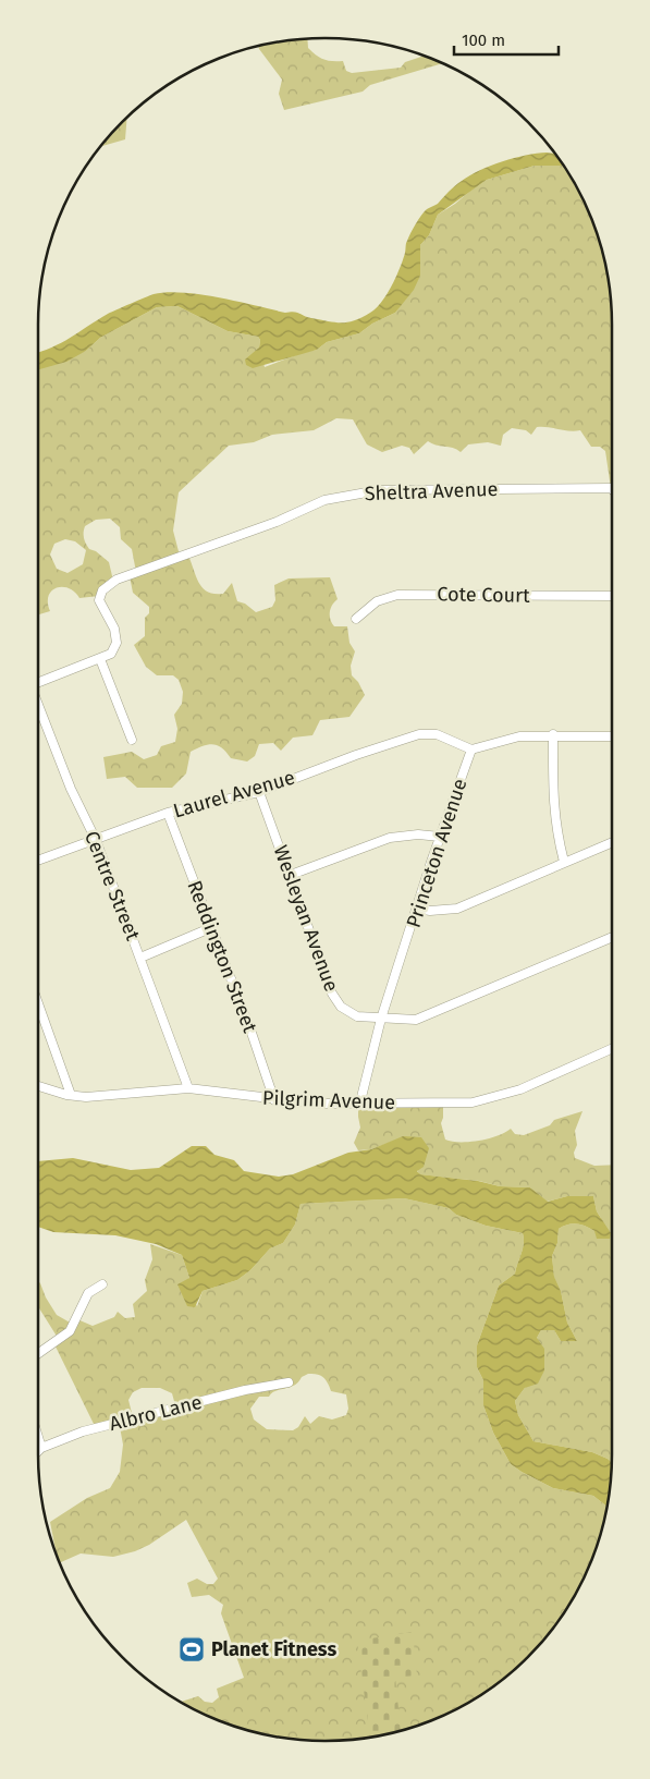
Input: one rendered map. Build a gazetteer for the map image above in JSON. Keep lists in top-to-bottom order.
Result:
{
  "streets": {
    "street": [
      "Sheltra Avenue",
      "Cote Court",
      "Laurel Avenue",
      "Princeton Avenue",
      "Centre Street",
      "Wesleyan Avenue",
      "Reddington Street",
      "Pilgrim Avenue",
      "Albro Lane"
    ]
  },
  "crossings": [
    ["Laurel Avenue", "Princeton Avenue"],
    ["Laurel Avenue", "Centre Street"],
    ["Laurel Avenue", "Wesleyan Avenue"],
    ["Laurel Avenue", "Reddington Street"],
    ["Princeton Avenue", "Wesleyan Avenue"],
    ["Princeton Avenue", "Pilgrim Avenue"],
    ["Centre Street", "Pilgrim Avenue"],
    ["Reddington Street", "Pilgrim Avenue"]
  ],
  "places": {
    "sports": ["Planet Fitness"]
  },
  "scale_bar": "100 m"
}
